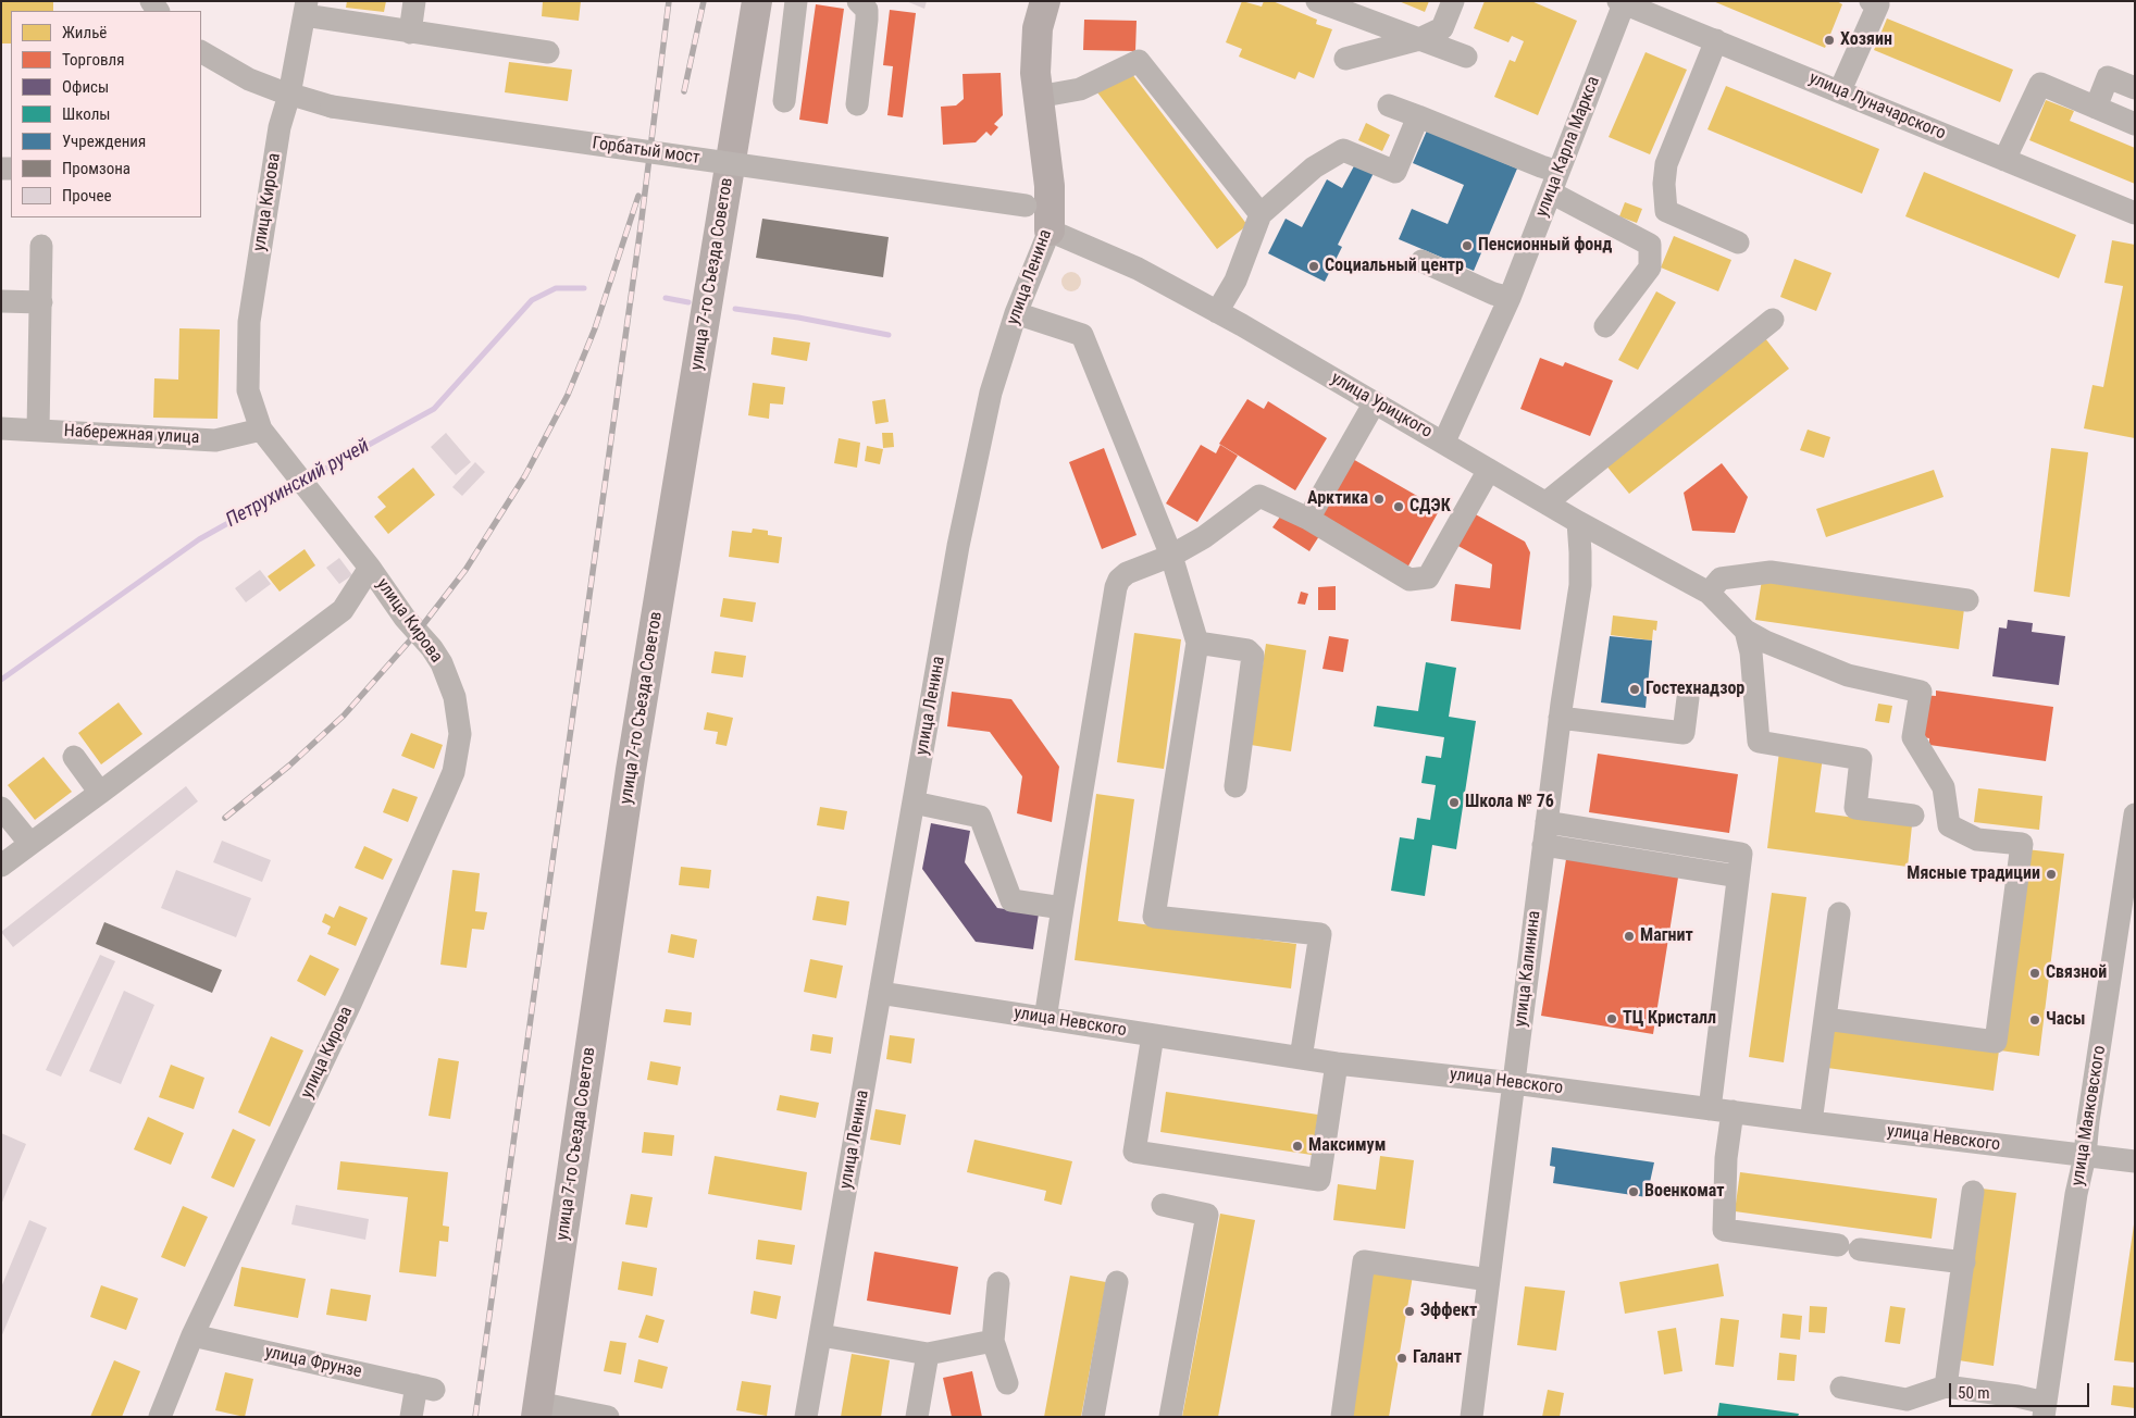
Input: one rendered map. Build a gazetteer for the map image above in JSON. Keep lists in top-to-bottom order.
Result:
{
  "streets": {
    "main road": ["улица 7-го Съезда Советов", "улица Ленина"],
    "street": [
      "улица Луначарского",
      "улица Карла Маркса",
      "Горбатый мост",
      "улица Кирова",
      "улица Урицкого",
      "Набережная улица",
      "улица Калинина",
      "улица Невского",
      "улица Маяковского",
      "улица Фрунзе"
    ]
  },
  "crossings": [
    ["улица Луначарского", "улица Карла Маркса"],
    ["улица Карла Маркса", "улица Урицкого"],
    ["Горбатый мост", "улица Кирова"],
    ["улица Кирова", "Набережная улица"],
    ["улица Кирова", "улица Фрунзе"],
    ["улица Ленина", "улица Урицкого"],
    ["улица Ленина", "улица Невского"],
    ["улица Урицкого", "улица Калинина"],
    ["улица Калинина", "улица Невского"],
    ["улица Невского", "улица Маяковского"]
  ],
  "water": ["Петрухинский ручей"],
  "places": [
    "Хозяин",
    "Пенсионный фонд",
    "Социальный центр",
    "Арктика",
    "СДЭК",
    "Гостехнадзор",
    "Школа № 76",
    "Мясные традиции",
    "Магнит",
    "Связной",
    "ТЦ Кристалл",
    "Часы",
    "Максимум",
    "Военкомат",
    "Эффект",
    "Галант"
  ],
  "legend": [
    "Жильё",
    "Торговля",
    "Офисы",
    "Школы",
    "Учреждения",
    "Промзона",
    "Прочее"
  ],
  "scale_bar": "50 m"
}
